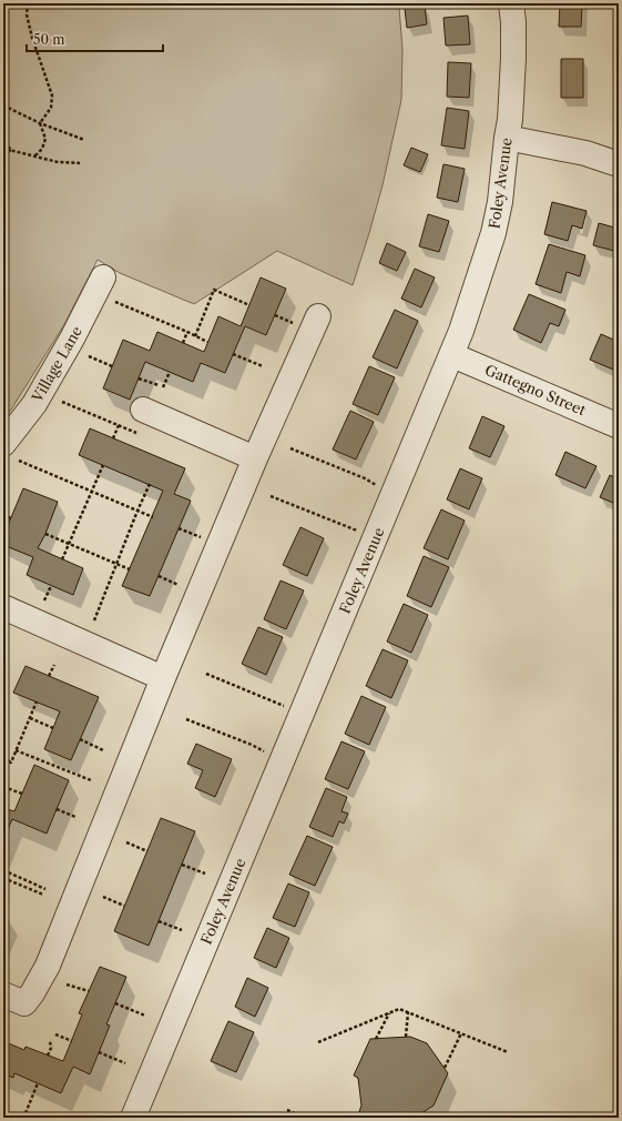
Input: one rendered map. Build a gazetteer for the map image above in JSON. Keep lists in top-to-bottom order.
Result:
{
  "streets": {
    "street": ["Foley Avenue", "Village Lane", "Gattegno Street"]
  },
  "crossings": [
    ["Foley Avenue", "Gattegno Street"]
  ],
  "scale_bar": "50 m"
}
